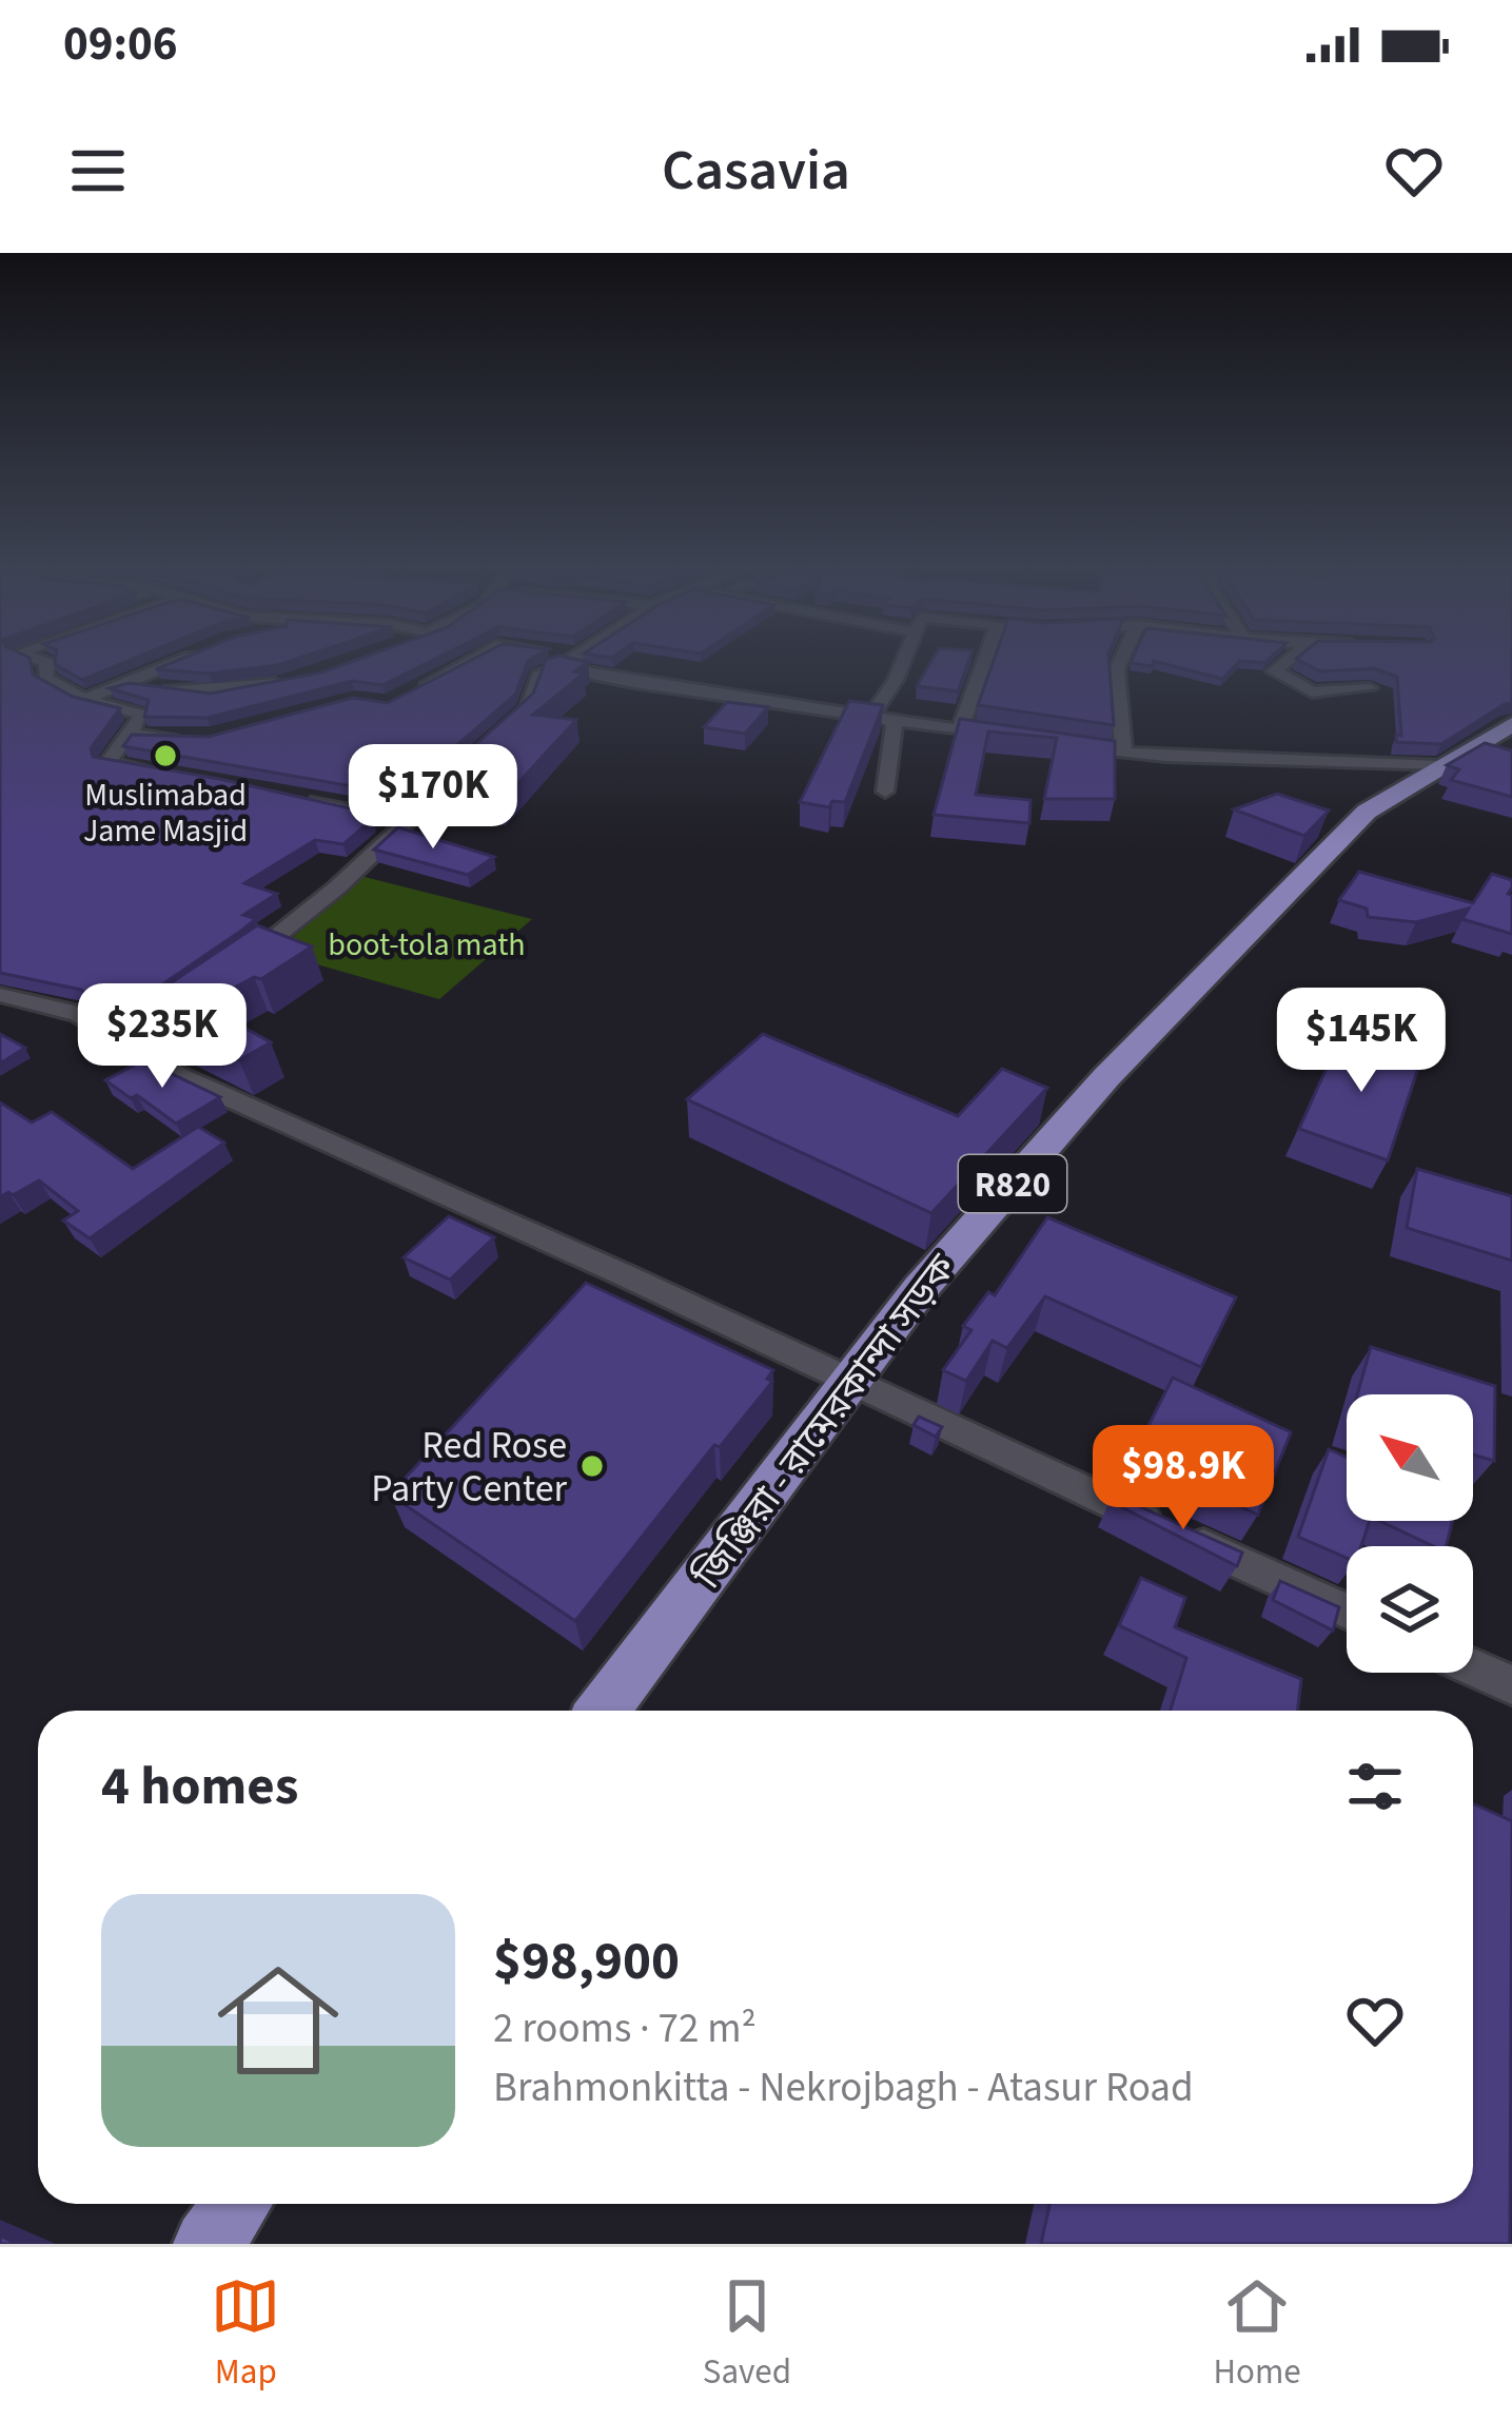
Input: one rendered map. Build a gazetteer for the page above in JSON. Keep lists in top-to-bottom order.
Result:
{
  "streets": {
    "main road": ["R820", "জিঞ্জিরা - রামেরকান্দা সড়ক"]
  },
  "parks": ["boot-tola math"],
  "places": ["Muslimabad Jame Masjid", "Red Rose Party Center"],
  "north": "top left",
  "page": {
    "status": "09:06",
    "header": "Casavia",
    "price": [
      "$170K",
      "$235K",
      "$145K",
      "$98.9K"
    ],
    "heading": "4 homes",
    "list": [
      {
        "name": "$98,900",
        "note": "2 rooms · 72 m² · Brahmonkitta - Nekrojbagh - Atasur Road"
      }
    ],
    "tabs": ["Map", "Saved", "Home"]
  }
}
